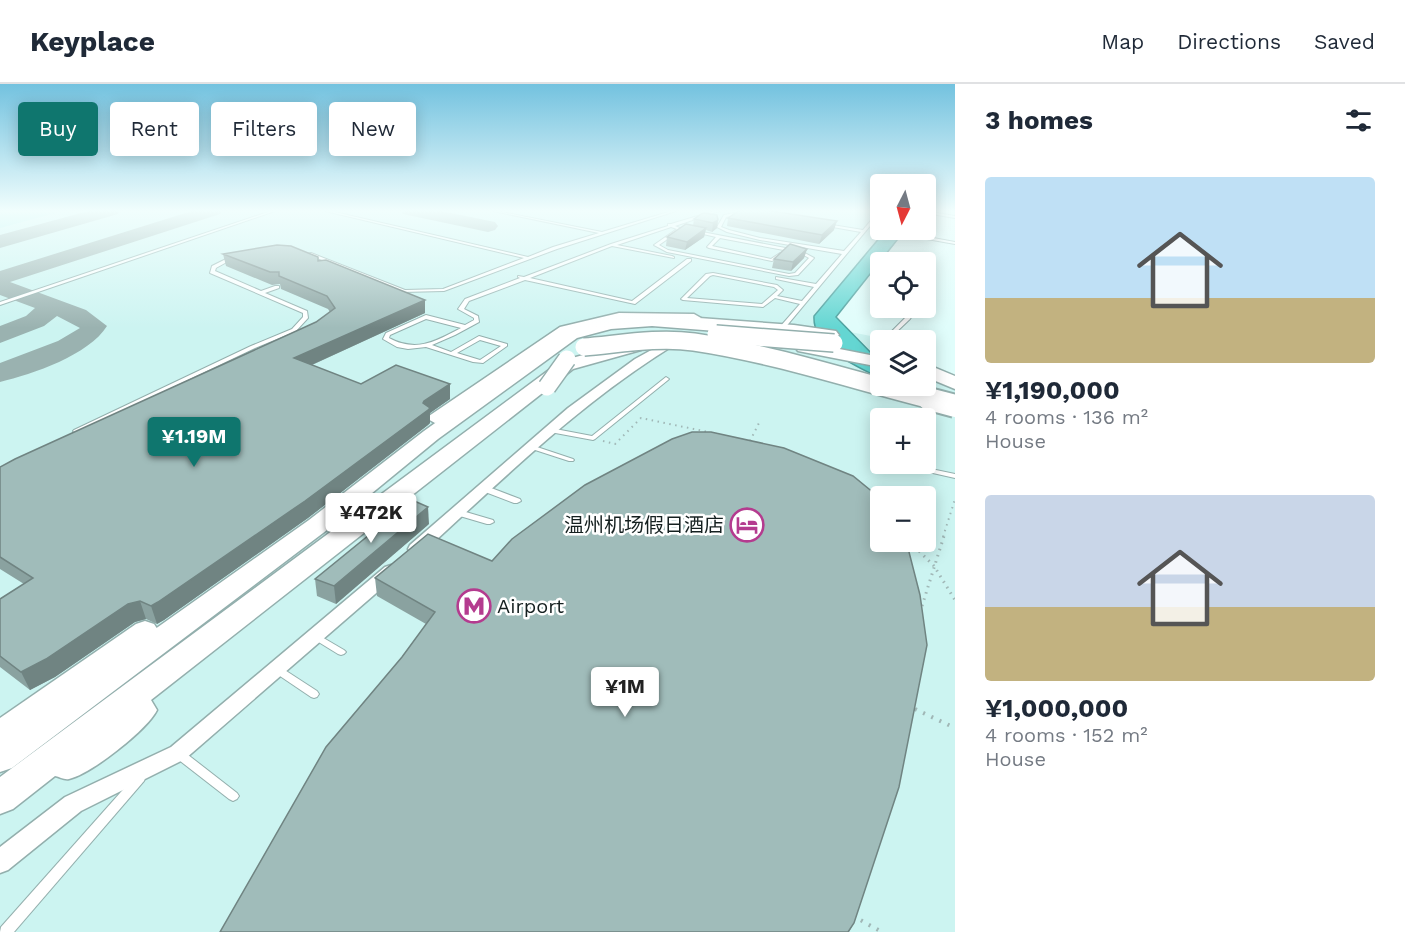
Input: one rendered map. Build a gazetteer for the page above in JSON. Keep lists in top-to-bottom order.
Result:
{
  "places": {
    "hotel": ["温州机场假日酒店"],
    "metro station": ["Airport"]
  },
  "north": "bottom",
  "page": {
    "header": "Keyplace",
    "nav": ["Map", "Directions", "Saved"],
    "heading": "3 homes",
    "chip": [
      "Buy",
      "Rent",
      "Filters",
      "New"
    ],
    "list": [
      {
        "name": "¥1,190,000",
        "note": "4 rooms · 136 m² · House"
      },
      {
        "name": "¥1,000,000",
        "note": "4 rooms · 152 m² · House"
      }
    ],
    "map_buttons": ["+", "−"],
    "price": ["¥1.19M", "¥472K", "¥1M"]
  }
}
